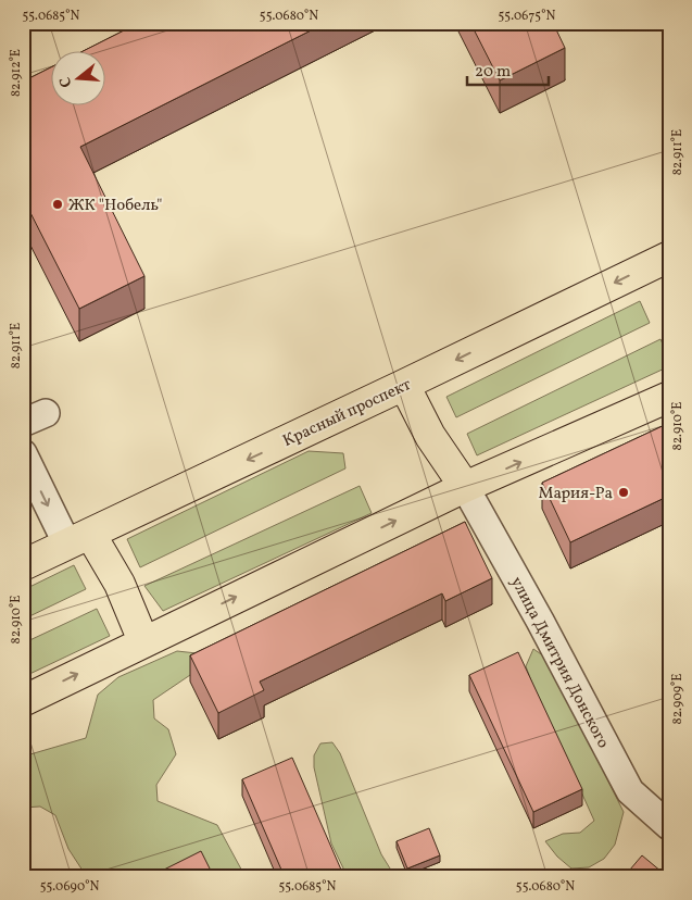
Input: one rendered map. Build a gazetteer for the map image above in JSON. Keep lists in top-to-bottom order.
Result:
{
  "streets": {
    "main road": ["Красный проспект"],
    "street": ["улица Дмитрия Донского"]
  },
  "places": ["ЖК \"Нобель\"", "Мария-Ра"],
  "scale_bar": "20 m",
  "north": "left",
  "coordinates": [
    "55.0685°N",
    "55.0680°N",
    "55.0675°N",
    "82.912°E",
    "82.911°E",
    "82.910°E",
    "82.909°E",
    "55.0690°N"
  ]
}
